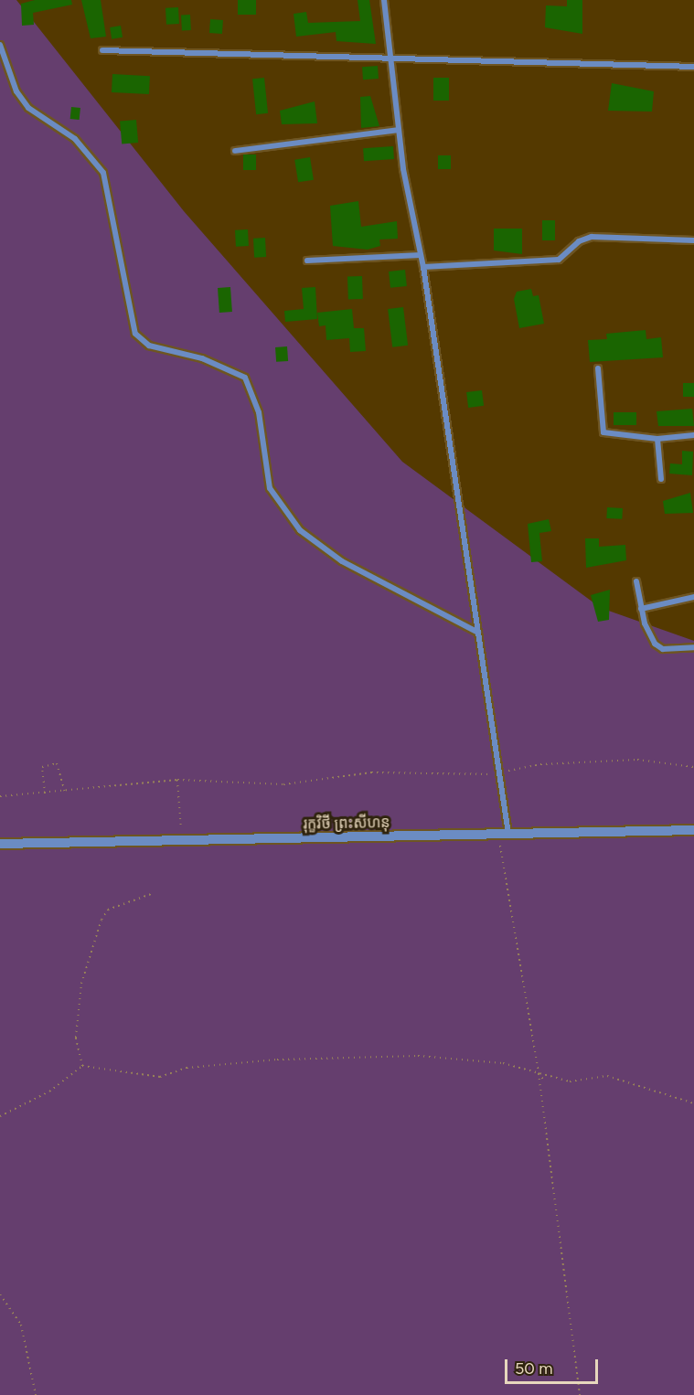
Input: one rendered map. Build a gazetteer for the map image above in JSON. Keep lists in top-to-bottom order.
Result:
{
  "streets": {
    "street": ["រុក្ខវិថី ព្រះសីហនុ"]
  },
  "scale_bar": "50 m"
}
